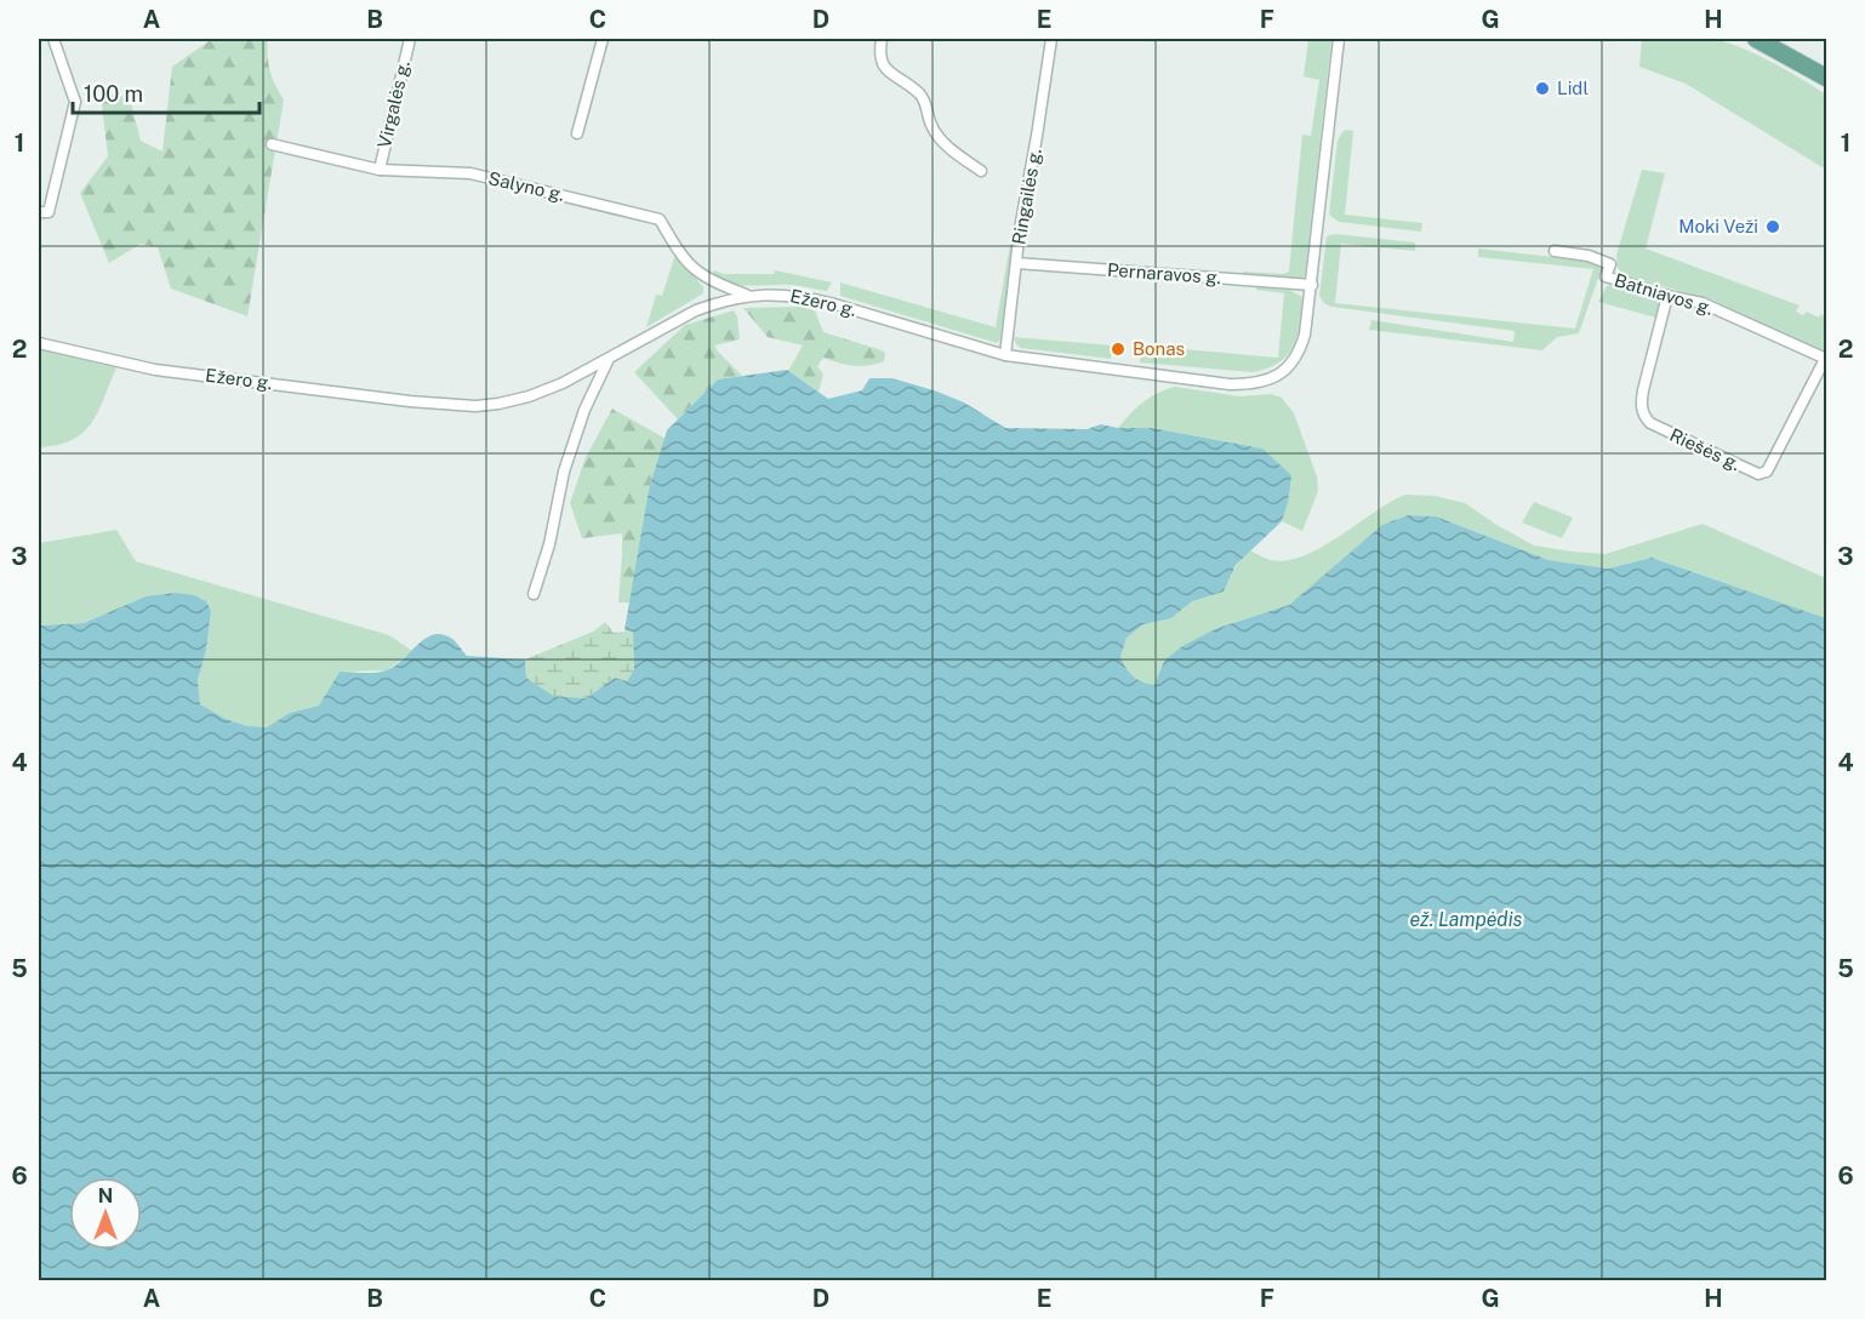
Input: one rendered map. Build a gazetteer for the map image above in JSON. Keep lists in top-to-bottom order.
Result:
{
  "streets": {
    "street": [
      "Virgalės g.",
      "Salyno g.",
      "Ringailės g.",
      "Pernaravos g.",
      "Batniavos g.",
      "Ežero g.",
      "Riešės g."
    ]
  },
  "crossings": [
    ["Virgalės g.", "Salyno g."],
    ["Salyno g.", "Ežero g."],
    ["Ringailės g.", "Pernaravos g."],
    ["Ringailės g.", "Ežero g."],
    ["Pernaravos g.", "Ežero g."],
    ["Batniavos g.", "Riešės g."]
  ],
  "water": ["ež. Lampėdis"],
  "places": ["Lidl", "Moki Veži", "Bonas"],
  "scale_bar": "100 m",
  "north": "top",
  "grid": {
    "columns": [
      "A",
      "B",
      "C",
      "D",
      "E",
      "F",
      "G",
      "H"
    ],
    "rows": [
      "1",
      "2",
      "3",
      "4",
      "5",
      "6"
    ]
  }
}
